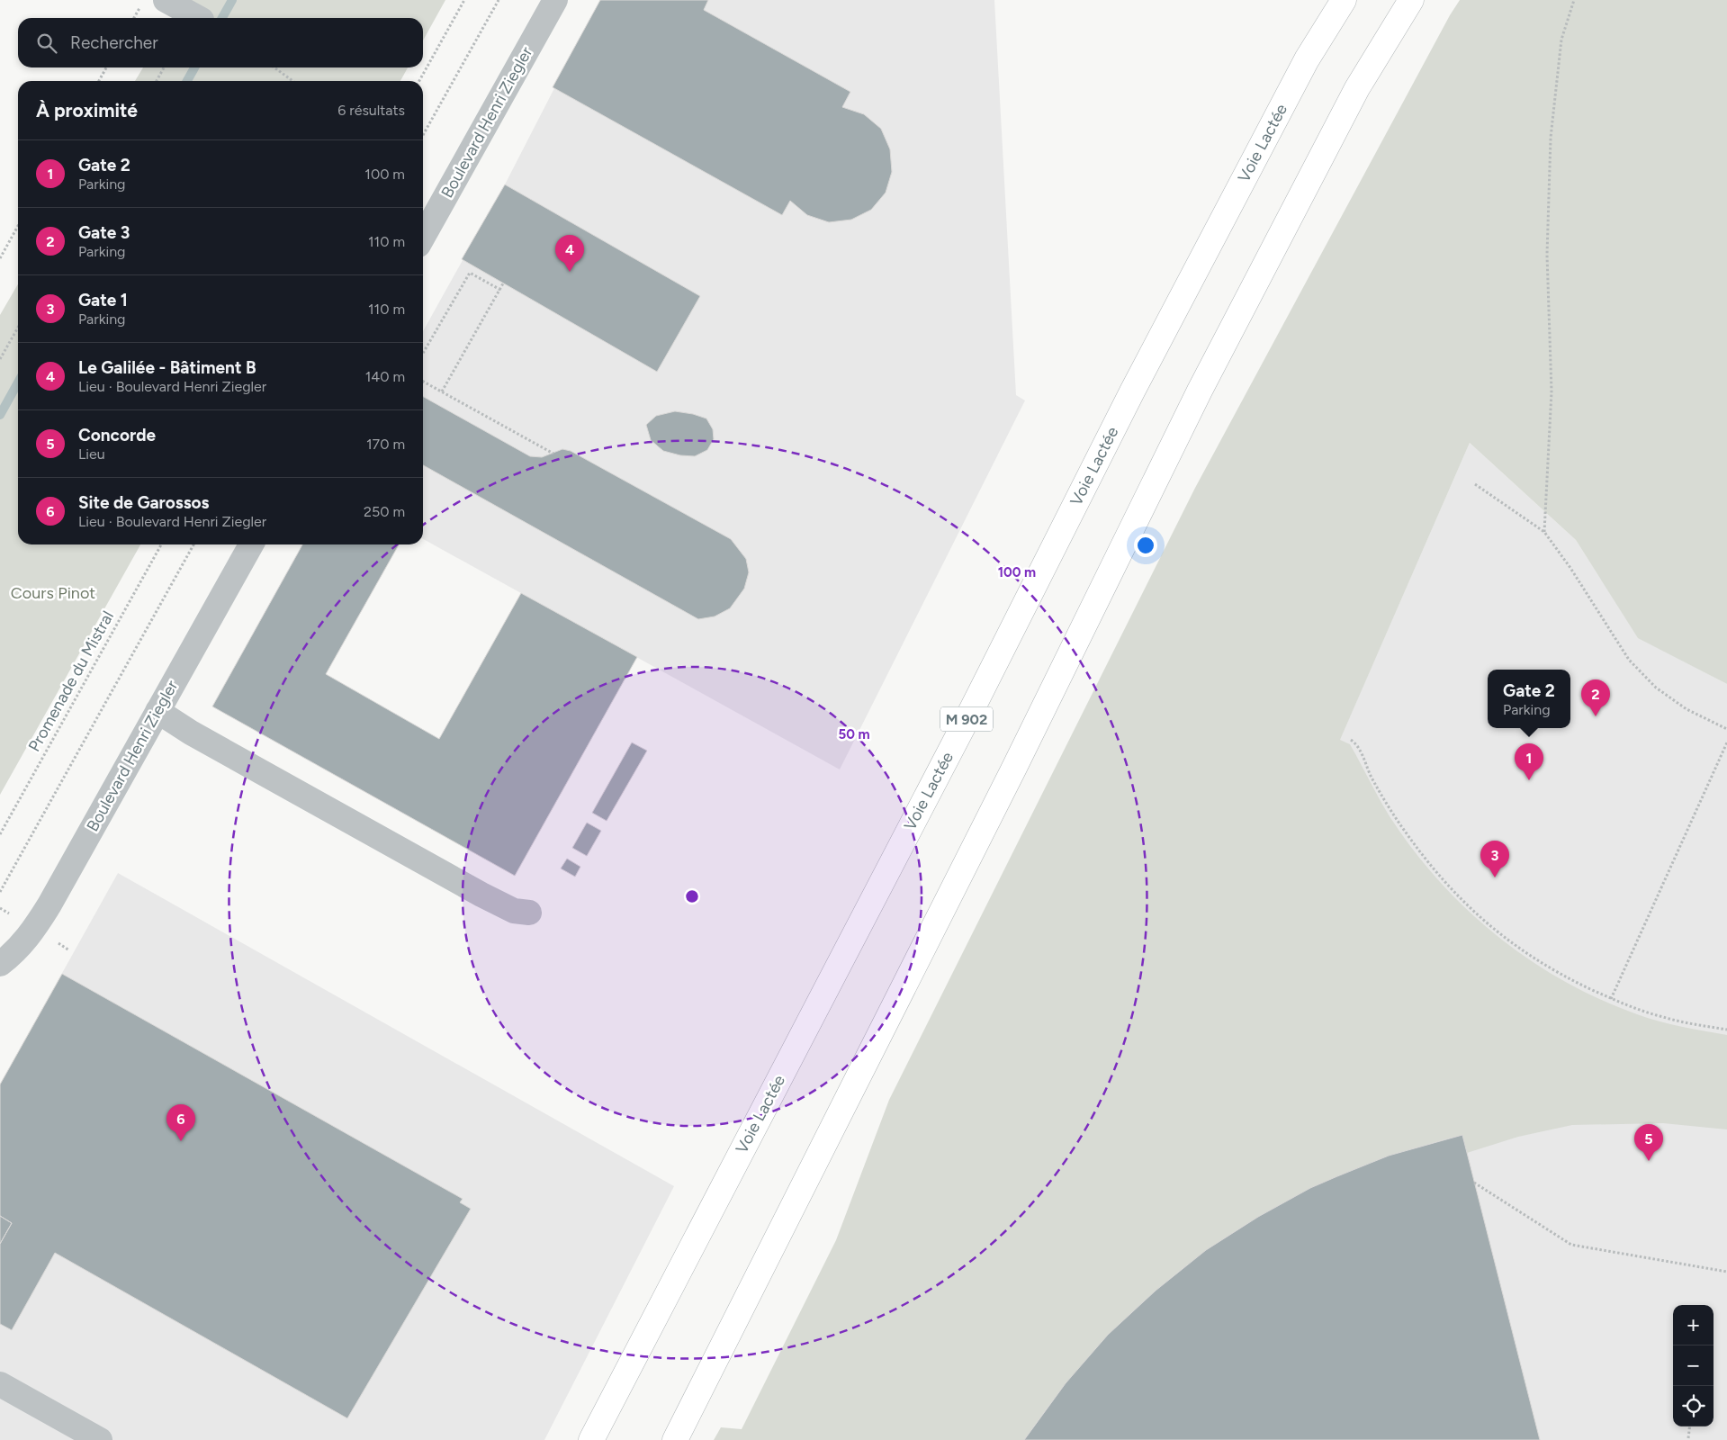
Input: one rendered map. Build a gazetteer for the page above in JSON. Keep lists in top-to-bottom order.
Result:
{
  "streets": {
    "highway": ["Voie Lactée", "M 902"],
    "street": ["Boulevard Henri Ziegler"],
    "path": ["Promenade du Mistral"]
  },
  "parks": ["Cours Pinot"],
  "page": {
    "search": "Rechercher",
    "heading": ["À proximité", "6 résultats"],
    "list": [
      {
        "mark": "1",
        "name": "Gate 2",
        "note": "Parking",
        "value": "100 m"
      },
      {
        "mark": "2",
        "name": "Gate 3",
        "note": "Parking",
        "value": "110 m"
      },
      {
        "mark": "3",
        "name": "Gate 1",
        "note": "Parking",
        "value": "110 m"
      },
      {
        "mark": "4",
        "name": "Le Galilée - Bâtiment B",
        "note": "Lieu · Boulevard Henri Ziegler",
        "value": "140 m"
      },
      {
        "mark": "5",
        "name": "Concorde",
        "note": "Lieu",
        "value": "170 m"
      },
      {
        "mark": "6",
        "name": "Site de Garossos",
        "note": "Lieu · Boulevard Henri Ziegler",
        "value": "250 m"
      }
    ],
    "pins": [
      "4",
      "2",
      "1",
      "3",
      "6",
      "5"
    ],
    "popup": ["Gate 2", "Parking"],
    "map_buttons": ["+", "−"]
  },
  "rings": ["100 m", "50 m"]
}
